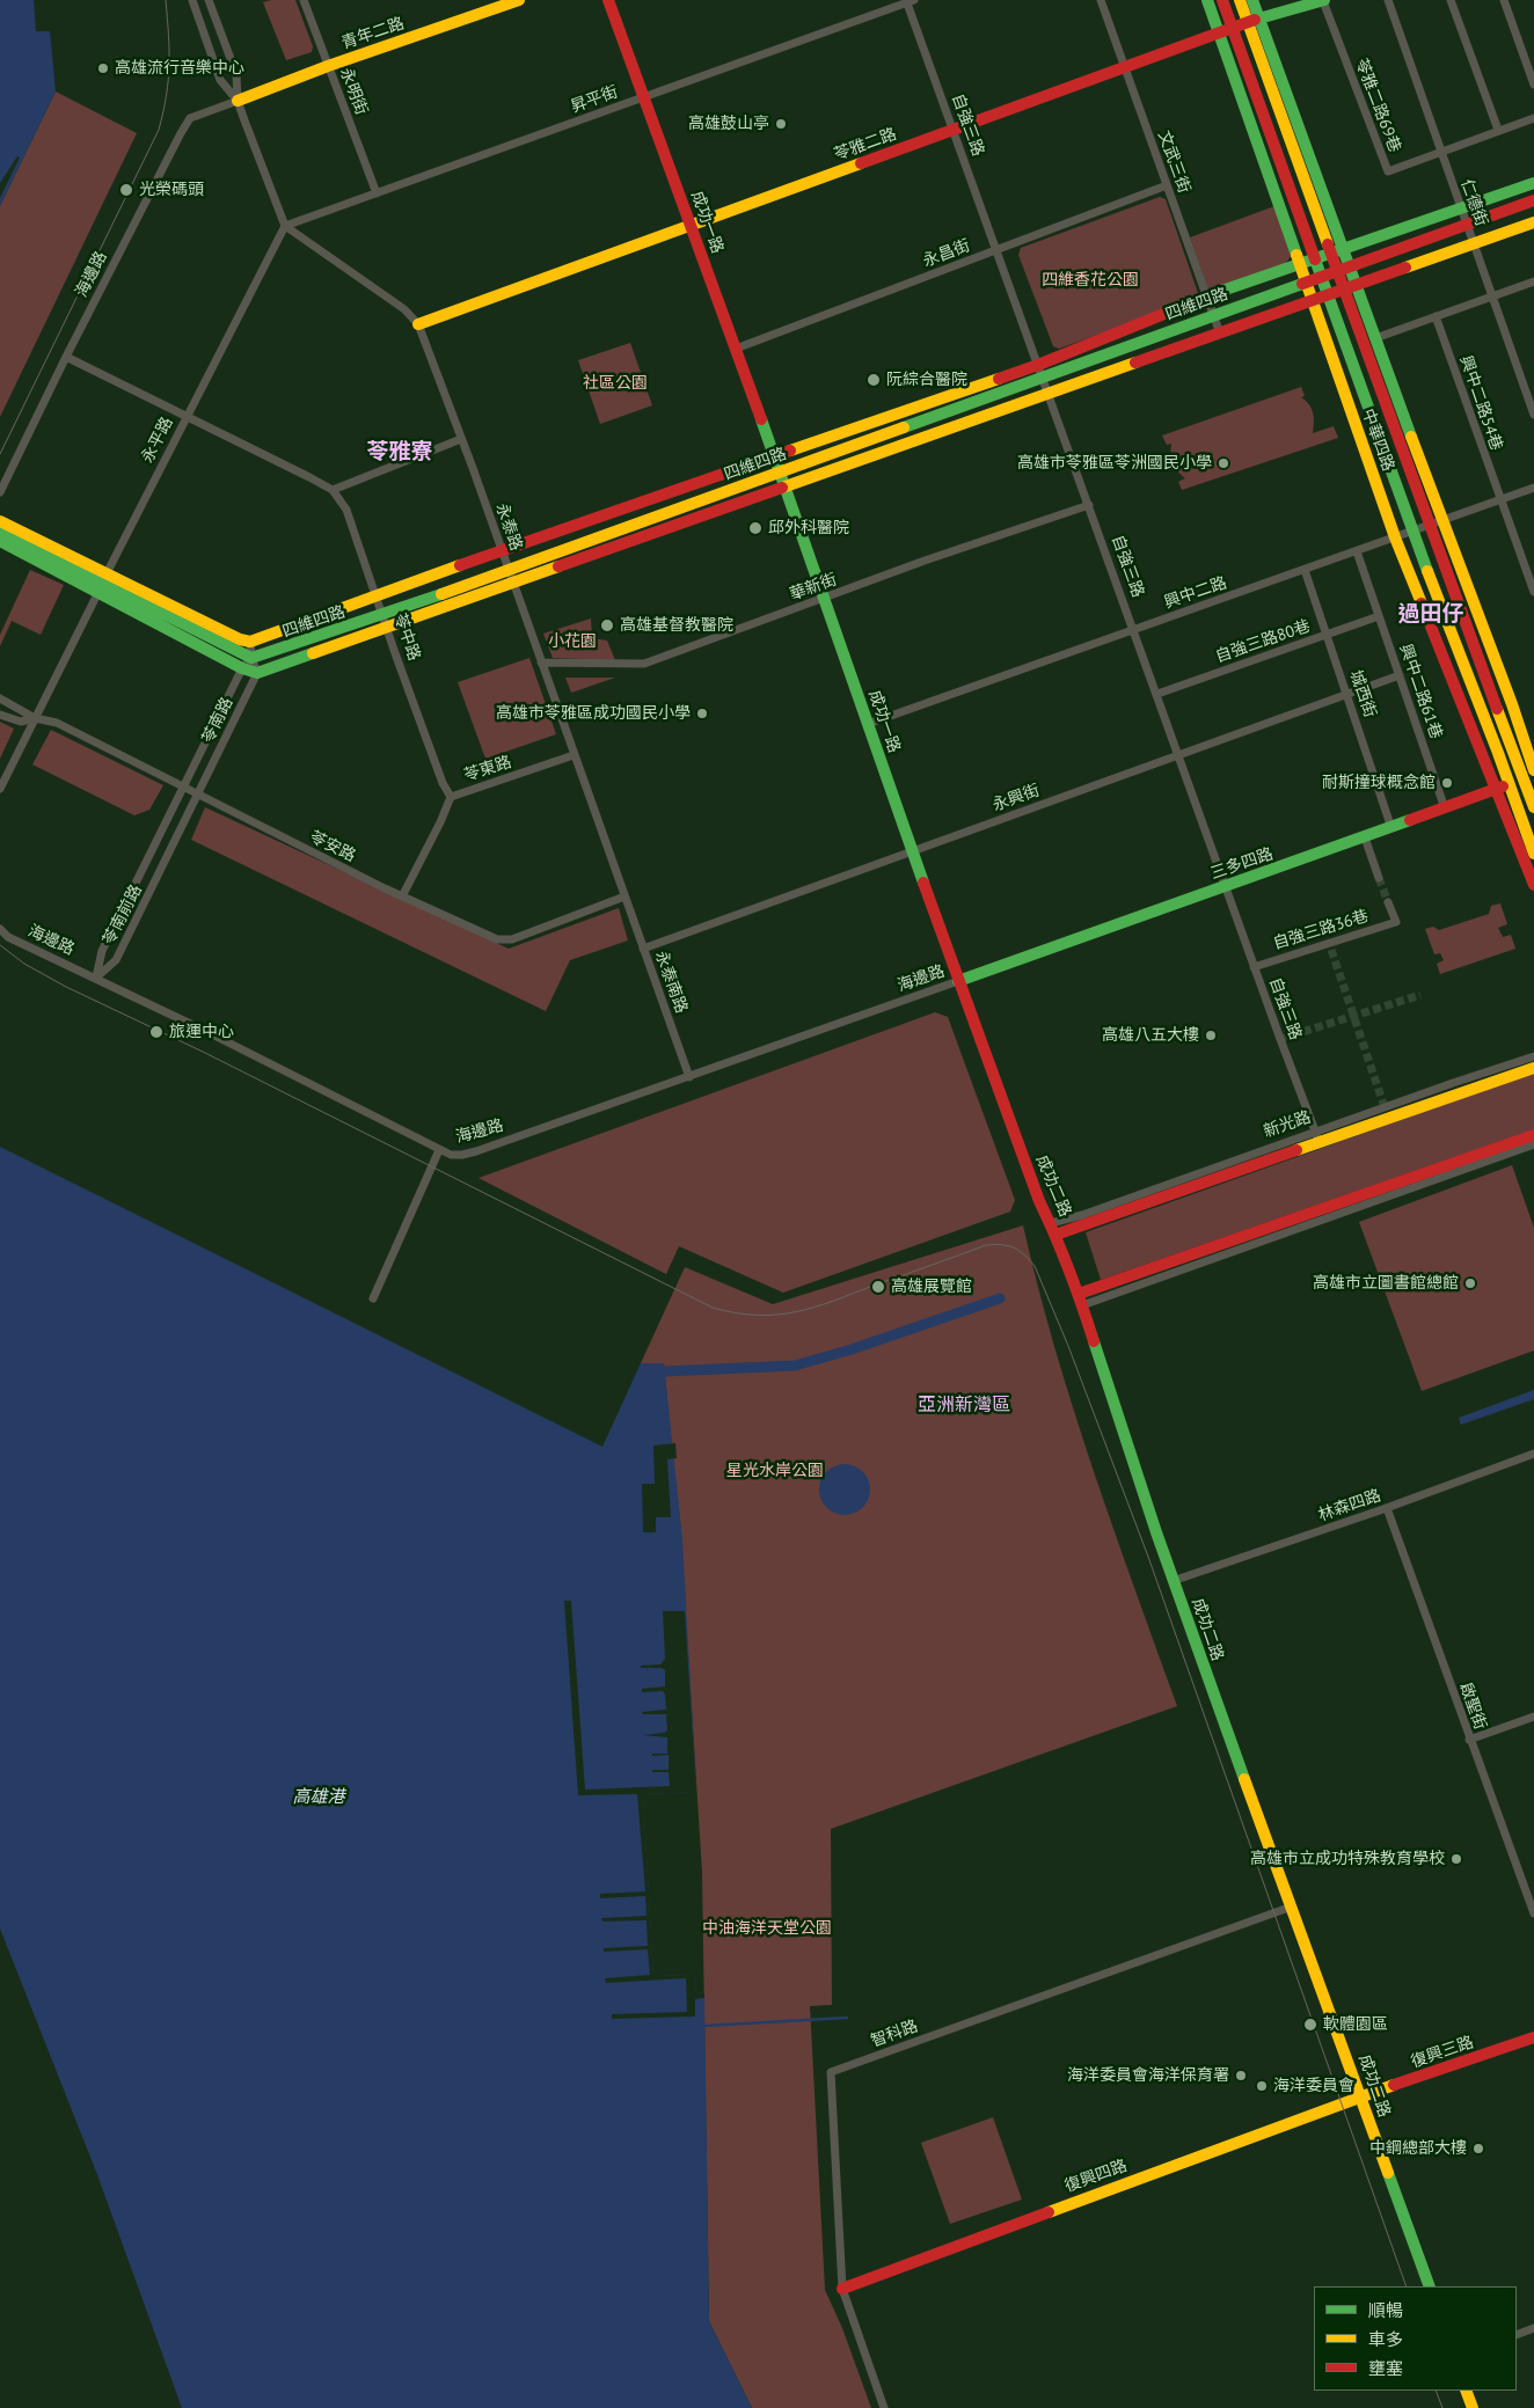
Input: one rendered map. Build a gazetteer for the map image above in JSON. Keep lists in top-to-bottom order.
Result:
{
  "streets": {
    "street": [
      "青年二路",
      "永明街",
      "昇平街",
      "苓雅二路69巷",
      "自強三路",
      "苓雅二路",
      "文武三街",
      "仁德街",
      "成功一路",
      "永昌街",
      "海邊路",
      "四維四路",
      "興中二路54巷",
      "永平路",
      "中華四路",
      "永泰路",
      "華新街",
      "興中二路",
      "苓中路",
      "自強三路80巷",
      "興中二路61巷",
      "城西街",
      "苓南路",
      "苓東路",
      "永興街",
      "苓安路",
      "三多四路",
      "苓南前路",
      "自強三路36巷",
      "永泰南路",
      "新光路",
      "成功二路",
      "林森四路",
      "啟聖街",
      "智科路",
      "復興三路",
      "復興四路"
    ]
  },
  "crossings": [
    ["青年二路", "永明街"],
    ["青年二路", "海邊路"],
    ["永明街", "昇平街"],
    ["昇平街", "自強三路"],
    ["昇平街", "成功一路"],
    ["昇平街", "永平路"],
    ["昇平街", "永泰路"],
    ["苓雅二路69巷", "苓雅二路"],
    ["苓雅二路69巷", "仁德街"],
    ["自強三路", "苓雅二路"],
    ["自強三路", "永昌街"],
    ["自強三路", "四維四路"],
    ["自強三路", "華新街"],
    ["自強三路", "興中二路"],
    ["自強三路", "自強三路80巷"],
    ["自強三路", "永興街"],
    ["自強三路", "三多四路"],
    ["自強三路", "自強三路36巷"],
    ["自強三路", "新光路"],
    ["苓雅二路", "文武三街"],
    ["苓雅二路", "成功一路"],
    ["苓雅二路", "中華四路"],
    ["苓雅二路", "永泰路"],
    ["文武三街", "永昌街"],
    ["文武三街", "四維四路"],
    ["仁德街", "四維四路"],
    ["成功一路", "永昌街"],
    ["成功一路", "海邊路"],
    ["成功一路", "四維四路"],
    ["成功一路", "華新街"],
    ["成功一路", "興中二路"],
    ["成功一路", "永興街"],
    ["成功一路", "三多四路"],
    ["成功一路", "成功二路"],
    ["海邊路", "三多四路"],
    ["海邊路", "苓南前路"],
    ["海邊路", "永泰南路"],
    ["海邊路", "成功二路"],
    ["四維四路", "中華四路"],
    ["四維四路", "永泰路"],
    ["四維四路", "苓中路"],
    ["四維四路", "苓南路"],
    ["興中二路54巷", "興中二路"],
    ["永平路", "永泰路"],
    ["永平路", "苓安路"],
    ["中華四路", "興中二路"],
    ["中華四路", "三多四路"],
    ["永泰路", "華新街"],
    ["永泰路", "苓東路"],
    ["永泰路", "苓安路"],
    ["永泰路", "永泰南路"],
    ["興中二路", "興中二路61巷"],
    ["興中二路", "城西街"],
    ["苓中路", "苓東路"],
    ["自強三路80巷", "興中二路61巷"],
    ["自強三路80巷", "城西街"],
    ["興中二路61巷", "永興街"],
    ["興中二路61巷", "三多四路"],
    ["城西街", "永興街"],
    ["城西街", "三多四路"],
    ["苓南路", "苓安路"],
    ["苓南路", "苓南前路"],
    ["苓東路", "苓安路"],
    ["永興街", "永泰南路"],
    ["苓安路", "苓南前路"],
    ["苓安路", "永泰南路"],
    ["三多四路", "成功二路"],
    ["新光路", "成功二路"],
    ["成功二路", "林森四路"],
    ["成功二路", "智科路"],
    ["成功二路", "復興三路"],
    ["成功二路", "復興四路"],
    ["林森四路", "啟聖街"],
    ["智科路", "復興四路"],
    ["復興三路", "復興四路"]
  ],
  "districts": ["苓雅寮", "過田仔", "亞洲新灣區"],
  "water": ["高雄港"],
  "parks": [
    "四維香花公園",
    "社區公園",
    "小花園",
    "星光水岸公園",
    "中油海洋天堂公園"
  ],
  "places": [
    "高雄流行音樂中心",
    "高雄鼓山亭",
    "光榮碼頭",
    "阮綜合醫院",
    "高雄市苓雅區苓洲國民小學",
    "邱外科醫院",
    "高雄基督教醫院",
    "高雄市苓雅區成功國民小學",
    "耐斯撞球概念館",
    "旅運中心",
    "高雄八五大樓",
    "高雄市立圖書館總館",
    "高雄展覽館",
    "高雄市立成功特殊教育學校",
    "軟體園區",
    "海洋委員會海洋保育署",
    "海洋委員會",
    "中鋼總部大樓"
  ],
  "legend": ["順暢", "車多", "壅塞"]
}
